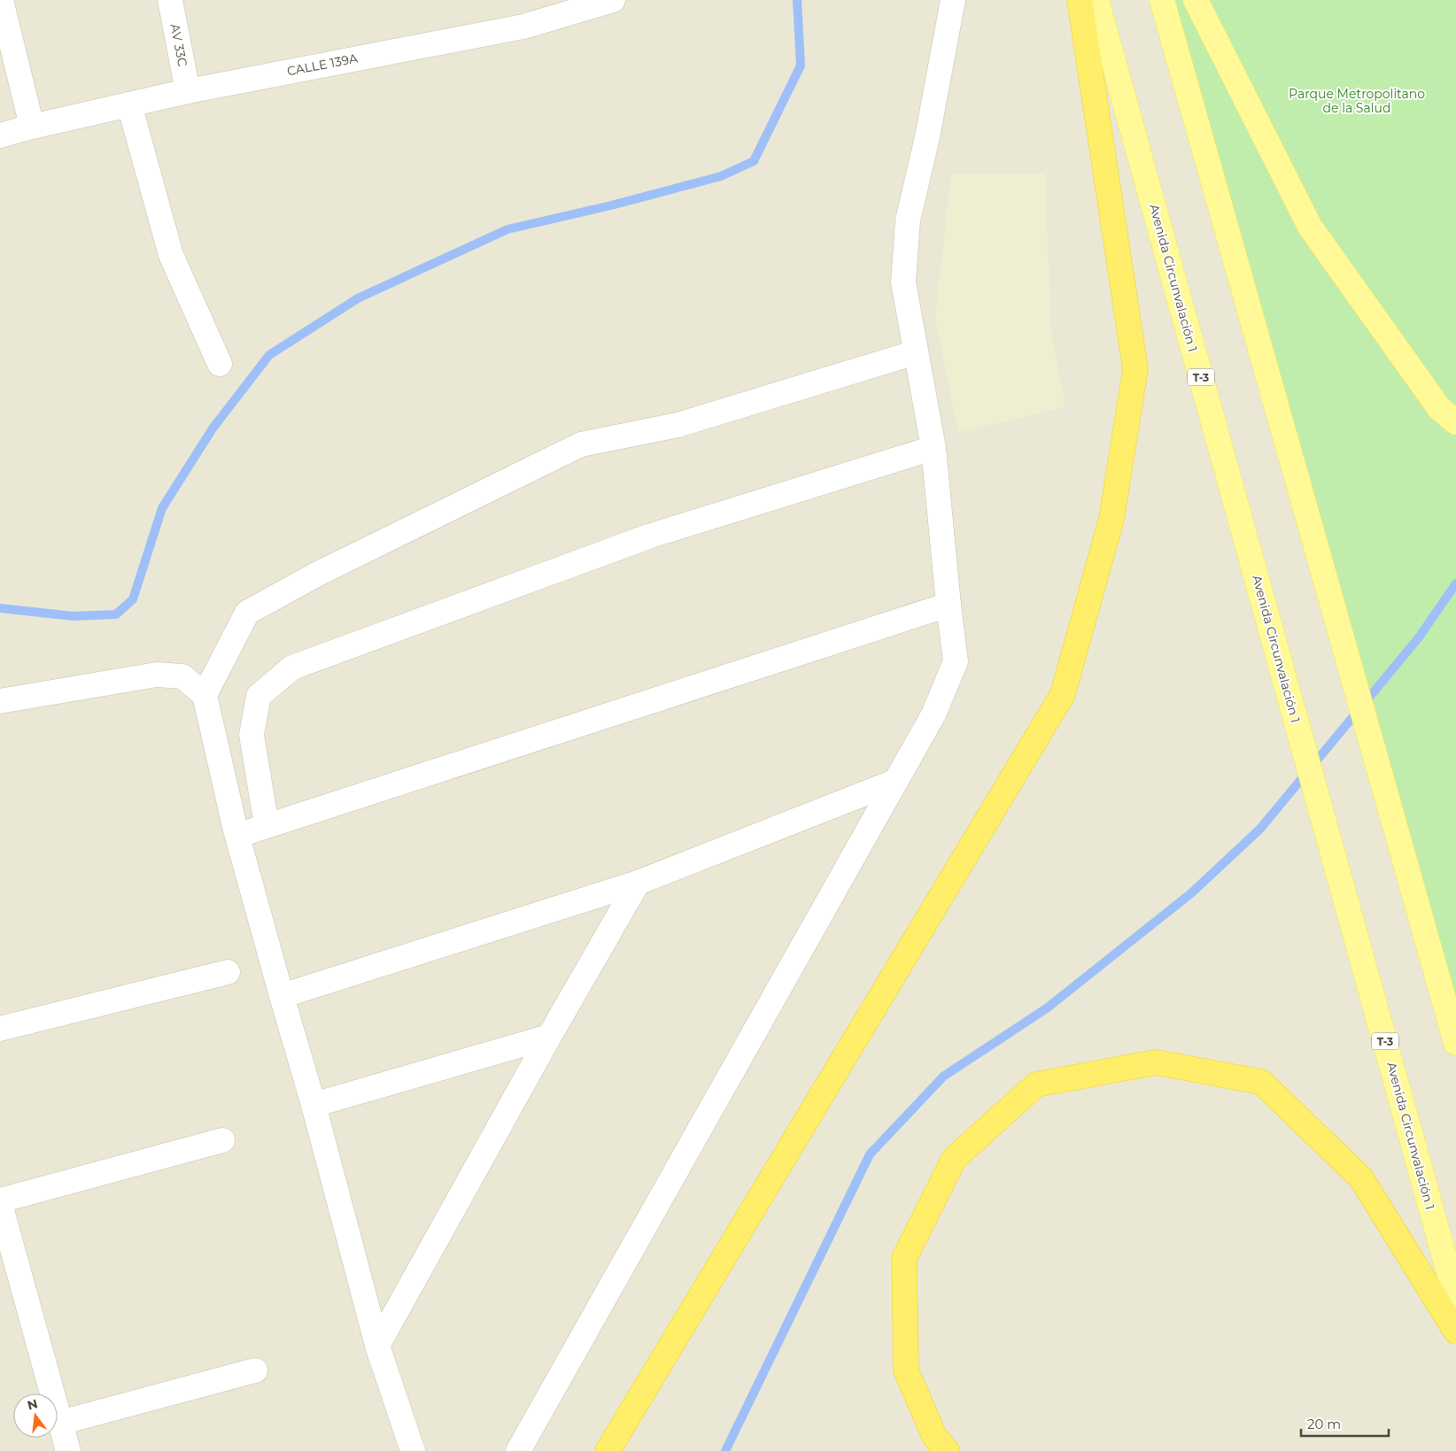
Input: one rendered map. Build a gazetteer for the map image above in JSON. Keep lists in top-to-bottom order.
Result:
{
  "streets": {
    "main road": ["Avenida Circunvalación 1", "T-3"],
    "street": ["AV 33C", "CALLE 139A"]
  },
  "crossings": [
    ["AV 33C", "CALLE 139A"]
  ],
  "parks": ["Parque Metropolitano de la Salud"],
  "scale_bar": "20 m",
  "north": "top"
}
